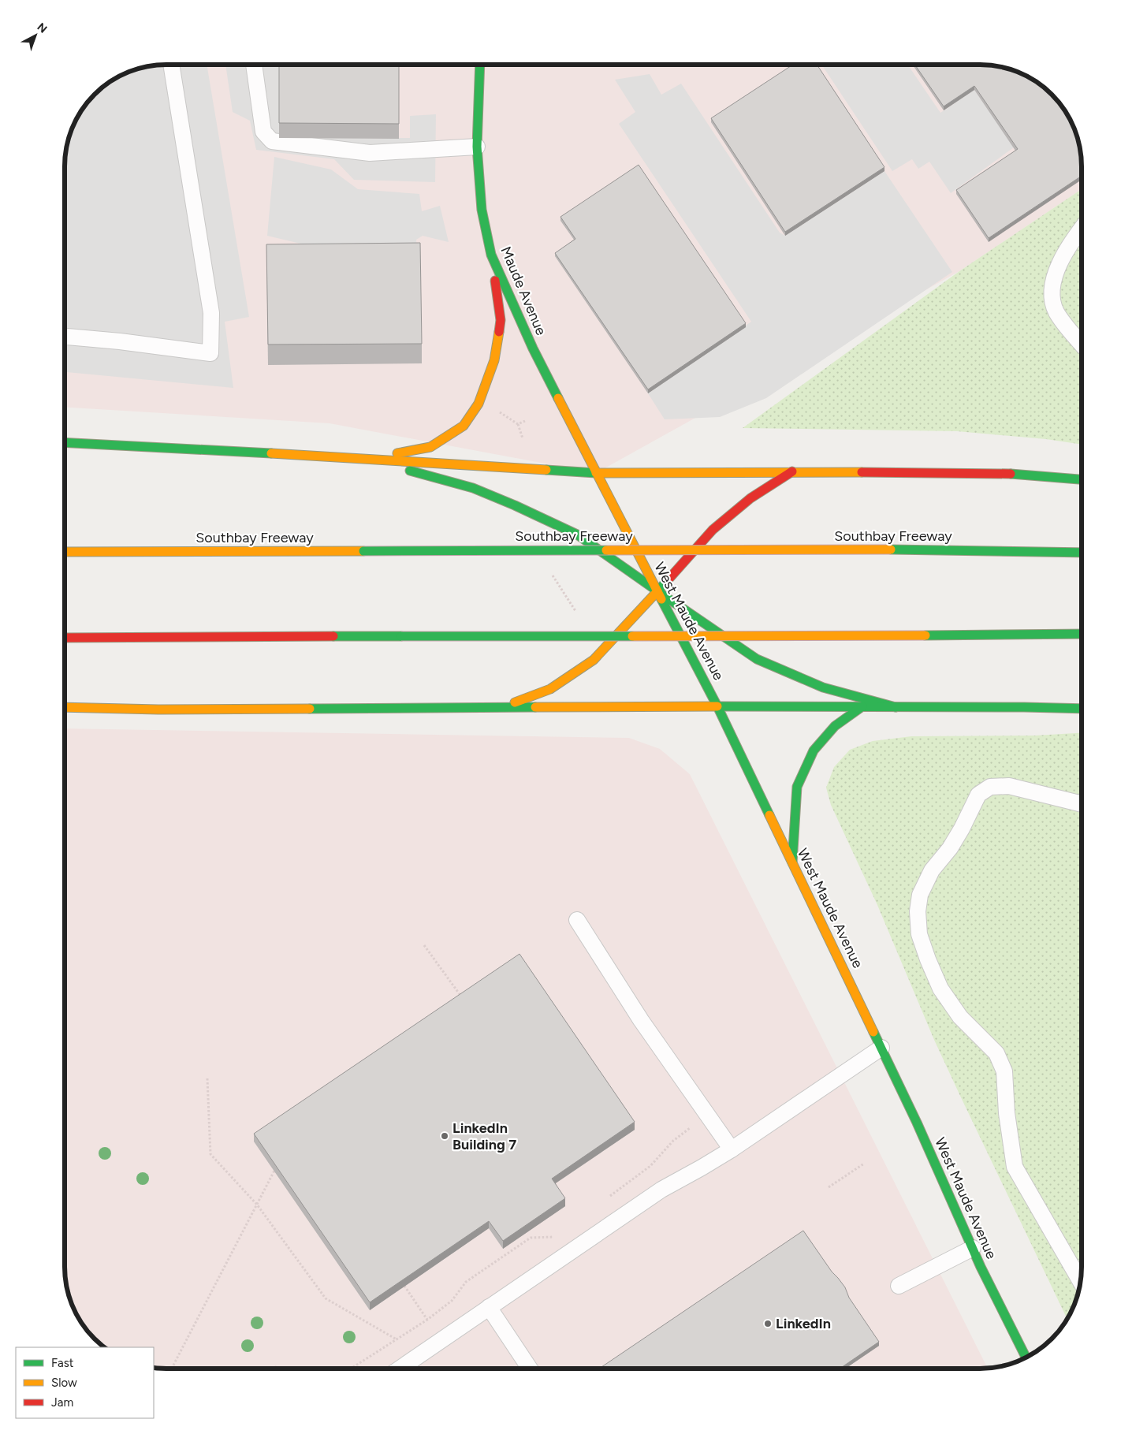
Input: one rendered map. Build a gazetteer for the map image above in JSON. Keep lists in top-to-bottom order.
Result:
{
  "streets": {
    "main road": ["Maude Avenue", "Southbay Freeway", "West Maude Avenue"]
  },
  "crossings": [
    ["Maude Avenue", "West Maude Avenue"]
  ],
  "places": ["LinkedIn Building 7", "LinkedIn"],
  "legend": ["Fast", "Slow", "Jam"],
  "north": "top right"
}
